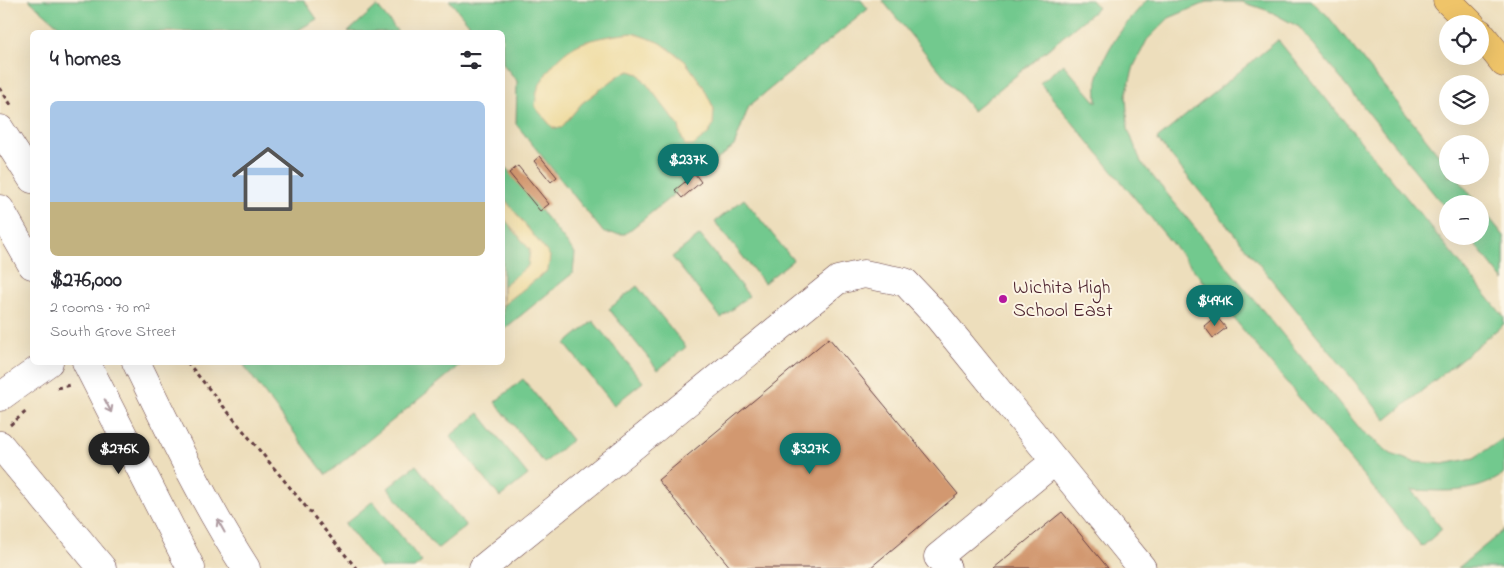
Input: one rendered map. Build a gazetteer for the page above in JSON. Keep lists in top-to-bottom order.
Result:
{
  "places": ["Wichita High School East"],
  "page": {
    "map_buttons": ["+", "−"],
    "heading": "4 homes",
    "list": [
      {
        "name": "$276,000",
        "note": "2 rooms · 70 m² · South Grove Street"
      }
    ],
    "price": [
      "$237K",
      "$494K",
      "$276K",
      "$327K"
    ]
  }
}
